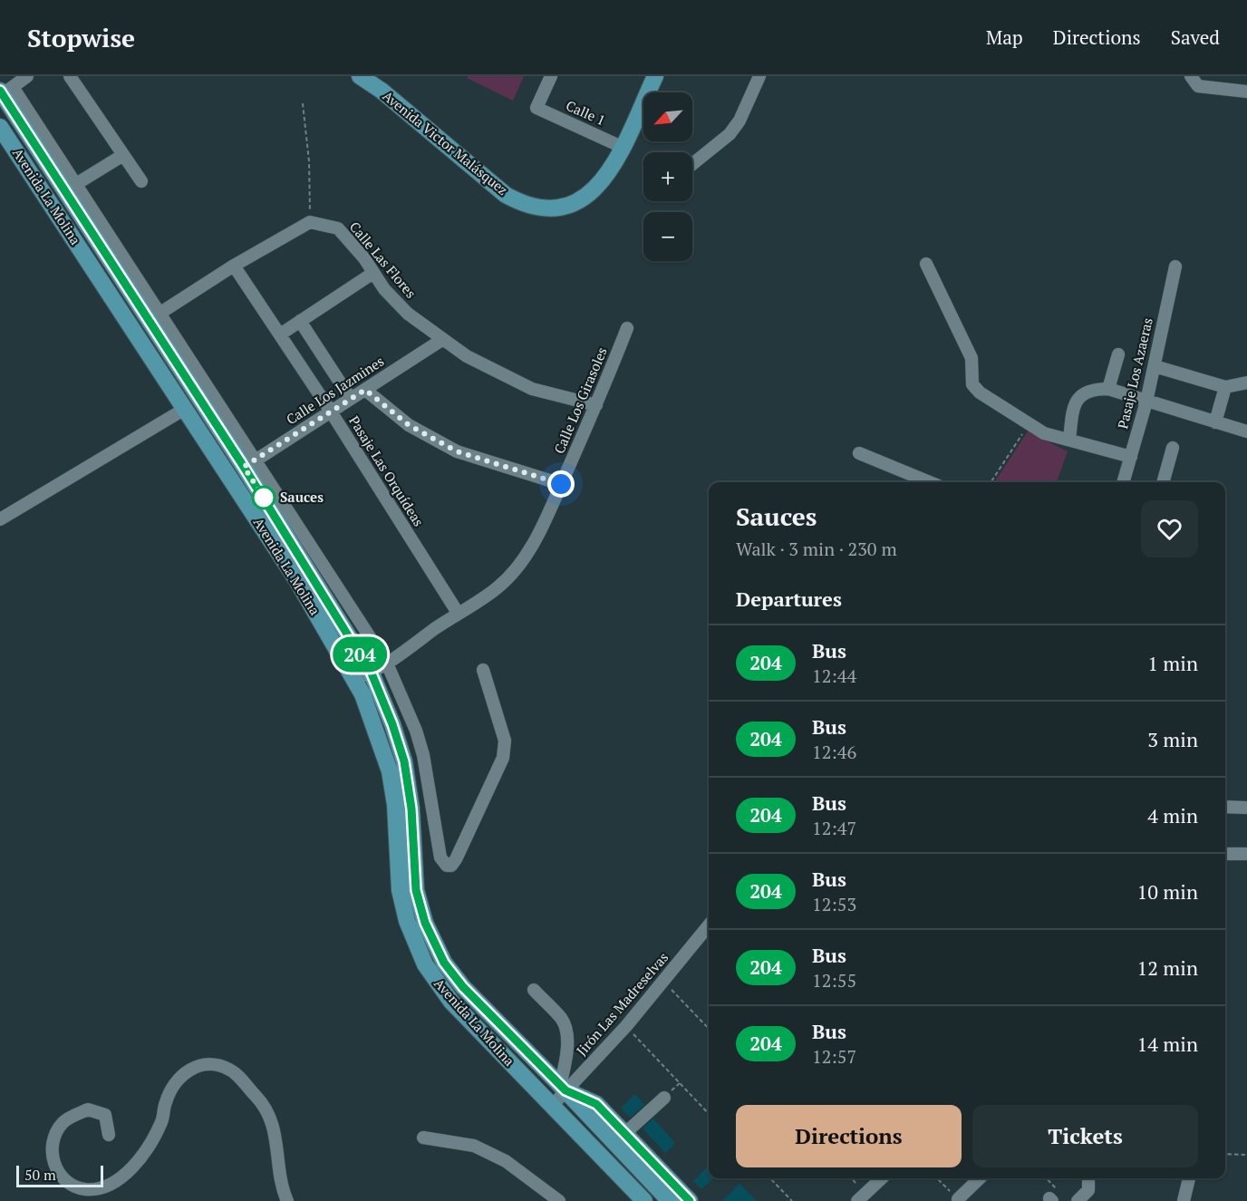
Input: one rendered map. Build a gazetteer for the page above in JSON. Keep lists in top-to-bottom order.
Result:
{
  "streets": {
    "main road": ["Avenida Victor Malásquez", "Avenida La Molina"],
    "street": [
      "Calle 1",
      "Calle Las Flores",
      "Pasaje Los Azaeras",
      "Calle Los Jazmines",
      "Calle Los Girasoles",
      "Pasaje Las Orquídeas",
      "Jirón Las Madreselvas"
    ]
  },
  "crossings": [
    ["Calle 1", "Avenida Victor Malásquez"],
    ["Avenida La Molina", "Calle Los Jazmines"],
    ["Avenida La Molina", "Calle Los Girasoles"],
    ["Avenida La Molina", "Jirón Las Madreselvas"],
    ["Calle Las Flores", "Calle Los Jazmines"],
    ["Calle Las Flores", "Calle Los Girasoles"],
    ["Calle Los Jazmines", "Pasaje Las Orquídeas"],
    ["Calle Los Girasoles", "Pasaje Las Orquídeas"]
  ],
  "places": ["Sauces"],
  "lines": ["bus line 204"],
  "scale_bar": "50 m",
  "north": "bottom left",
  "page": {
    "header": "Stopwise",
    "nav": ["Map", "Directions", "Saved"],
    "on_map": "204",
    "map_buttons": ["+", "−"],
    "heading": [
      ["Sauces", "Walk · 3 min · 230 m"],
      "Departures"
    ],
    "list": [
      {
        "mark": "204",
        "name": "Bus",
        "note": "12:44",
        "value": "1 min"
      },
      {
        "mark": "204",
        "name": "Bus",
        "note": "12:46",
        "value": "3 min"
      },
      {
        "mark": "204",
        "name": "Bus",
        "note": "12:47",
        "value": "4 min"
      },
      {
        "mark": "204",
        "name": "Bus",
        "note": "12:53",
        "value": "10 min"
      },
      {
        "mark": "204",
        "name": "Bus",
        "note": "12:55",
        "value": "12 min"
      },
      {
        "mark": "204",
        "name": "Bus",
        "note": "12:57",
        "value": "14 min"
      }
    ],
    "buttons": ["Directions", "Tickets"],
    "scale": "50 m"
  }
}
